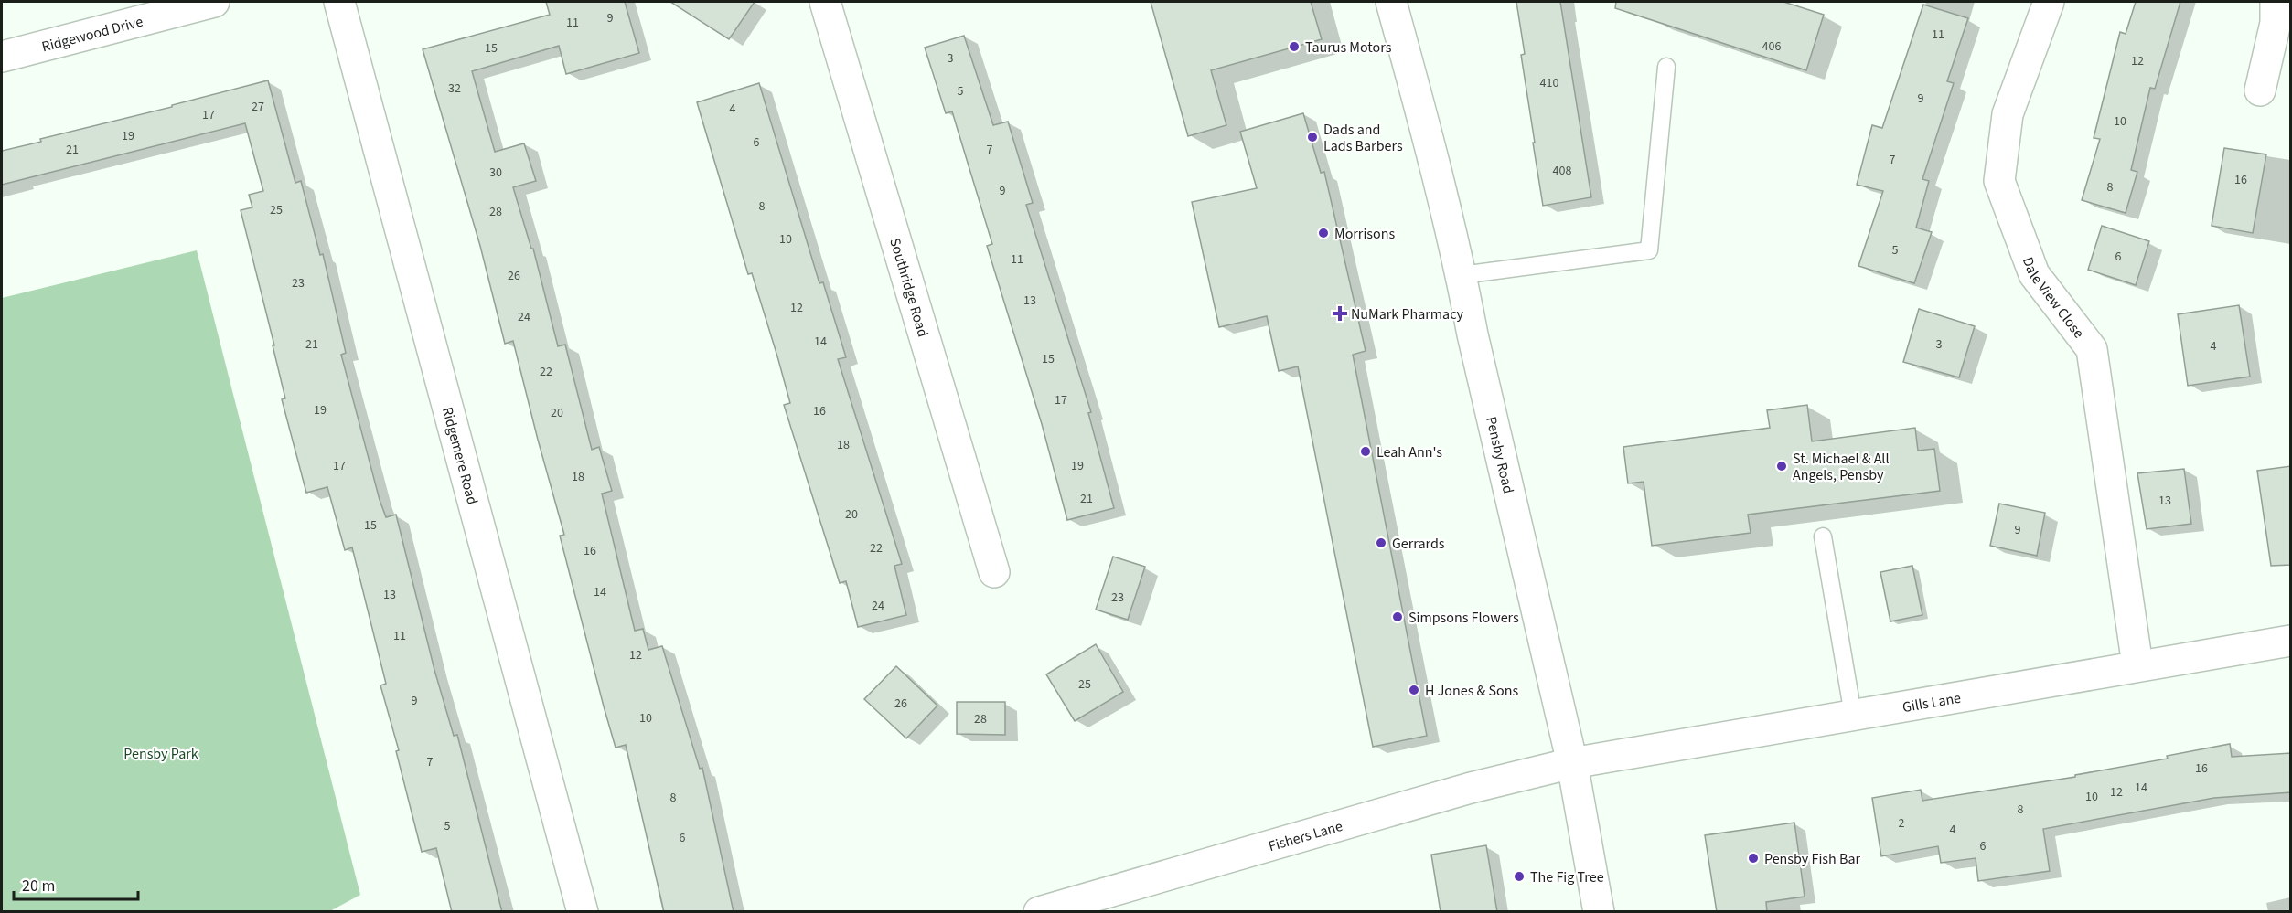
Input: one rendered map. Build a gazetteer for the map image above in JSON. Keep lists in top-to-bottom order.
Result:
{
  "streets": {
    "street": [
      "Ridgewood Drive",
      "Southridge Road",
      "Dale View Close",
      "Pensby Road",
      "Ridgemere Road",
      "Gills Lane",
      "Fishers Lane"
    ]
  },
  "crossings": [
    ["Dale View Close", "Gills Lane"],
    ["Pensby Road", "Gills Lane"],
    ["Pensby Road", "Fishers Lane"],
    ["Gills Lane", "Fishers Lane"]
  ],
  "parks": ["Pensby Park"],
  "places": {
    "other": [
      "Taurus Motors",
      "Dads and Lads Barbers",
      "Morrisons",
      "Leah Ann's",
      "St. Michael & All Angels, Pensby",
      "Gerrards",
      "Simpsons Flowers",
      "H Jones & Sons",
      "Pensby Fish Bar",
      "The Fig Tree"
    ],
    "health": ["NuMark Pharmacy"]
  },
  "house_numbers": [
    "9",
    "11",
    "11",
    "406",
    "15",
    "3",
    "12",
    "410",
    "32",
    "5",
    "9",
    "27",
    "4",
    "17",
    "10",
    "19",
    "6",
    "21",
    "7",
    "7",
    "408",
    "30",
    "16",
    "8",
    "9",
    "8",
    "25",
    "28",
    "10",
    "5",
    "6",
    "11",
    "26",
    "23",
    "13",
    "12",
    "24",
    "14",
    "21",
    "3",
    "4",
    "15",
    "22",
    "17",
    "19",
    "16",
    "20",
    "18",
    "17",
    "19",
    "18",
    "21",
    "13",
    "20",
    "15",
    "9",
    "22",
    "16",
    "14",
    "13",
    "23",
    "24",
    "11",
    "12",
    "25",
    "9",
    "26",
    "10",
    "28",
    "7",
    "16",
    "14",
    "12",
    "10",
    "8",
    "8",
    "2",
    "5",
    "4",
    "6",
    "6"
  ],
  "scale_bar": "20 m"
}
